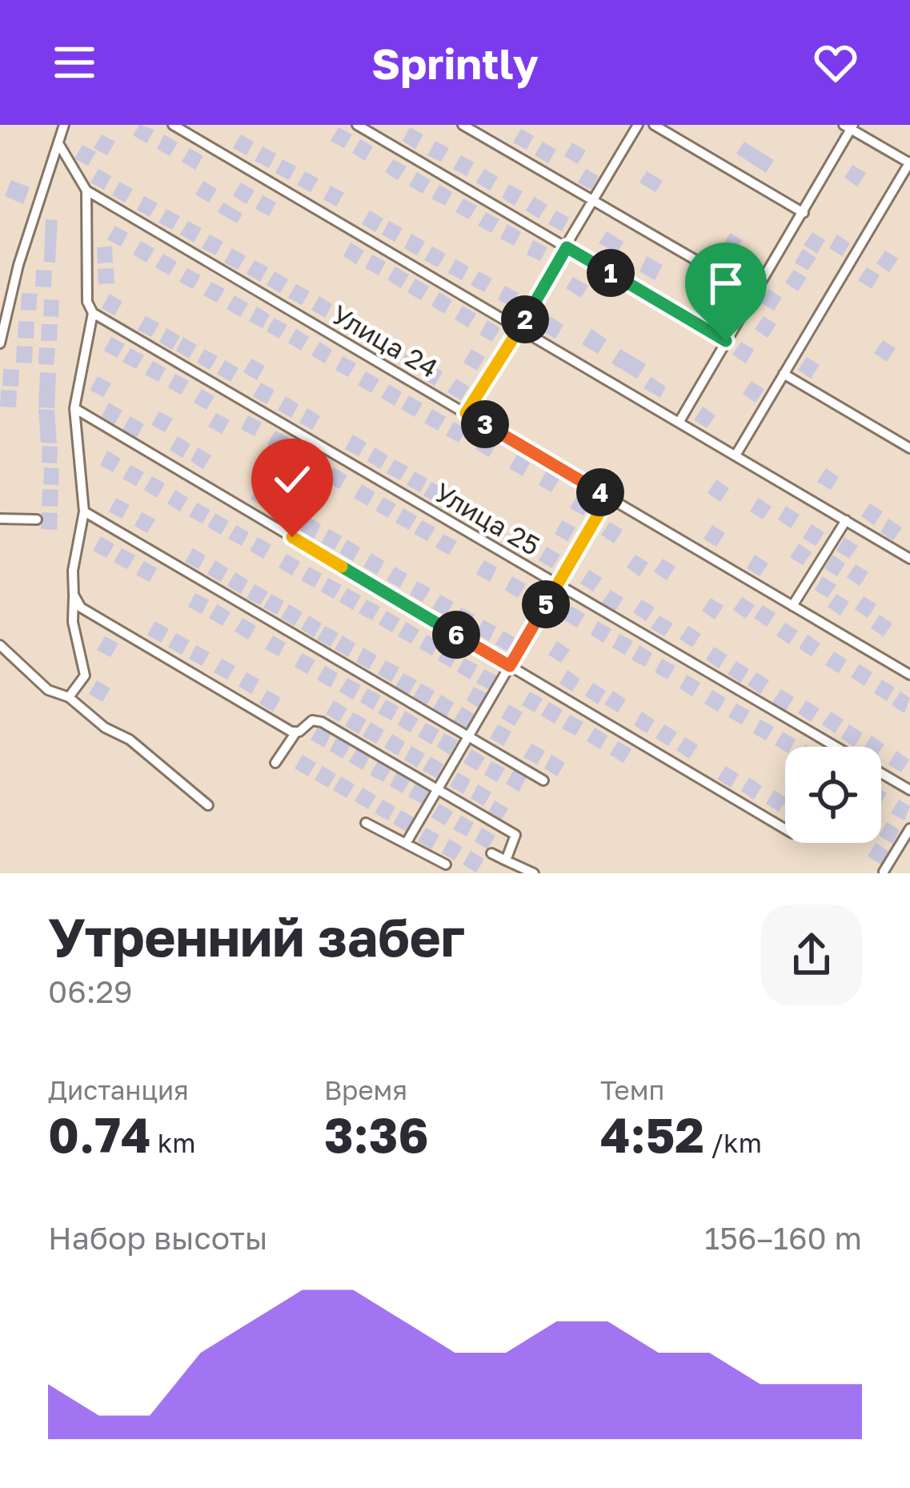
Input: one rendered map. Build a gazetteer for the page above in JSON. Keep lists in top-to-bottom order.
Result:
{
  "streets": {
    "street": ["Улица 24", "Улица 25"]
  },
  "page": {
    "header": "Sprintly",
    "pins": [
      "1",
      "2",
      "3",
      "4",
      "5",
      "6"
    ],
    "heading": ["Утренний забег", "06:29"],
    "stats": [
      ["Дистанция", "0.74 km"],
      ["Время", "3:36"],
      ["Темп", "4:52 /km"]
    ],
    "chart": ["Набор высоты", "156–160 m"]
  }
}
